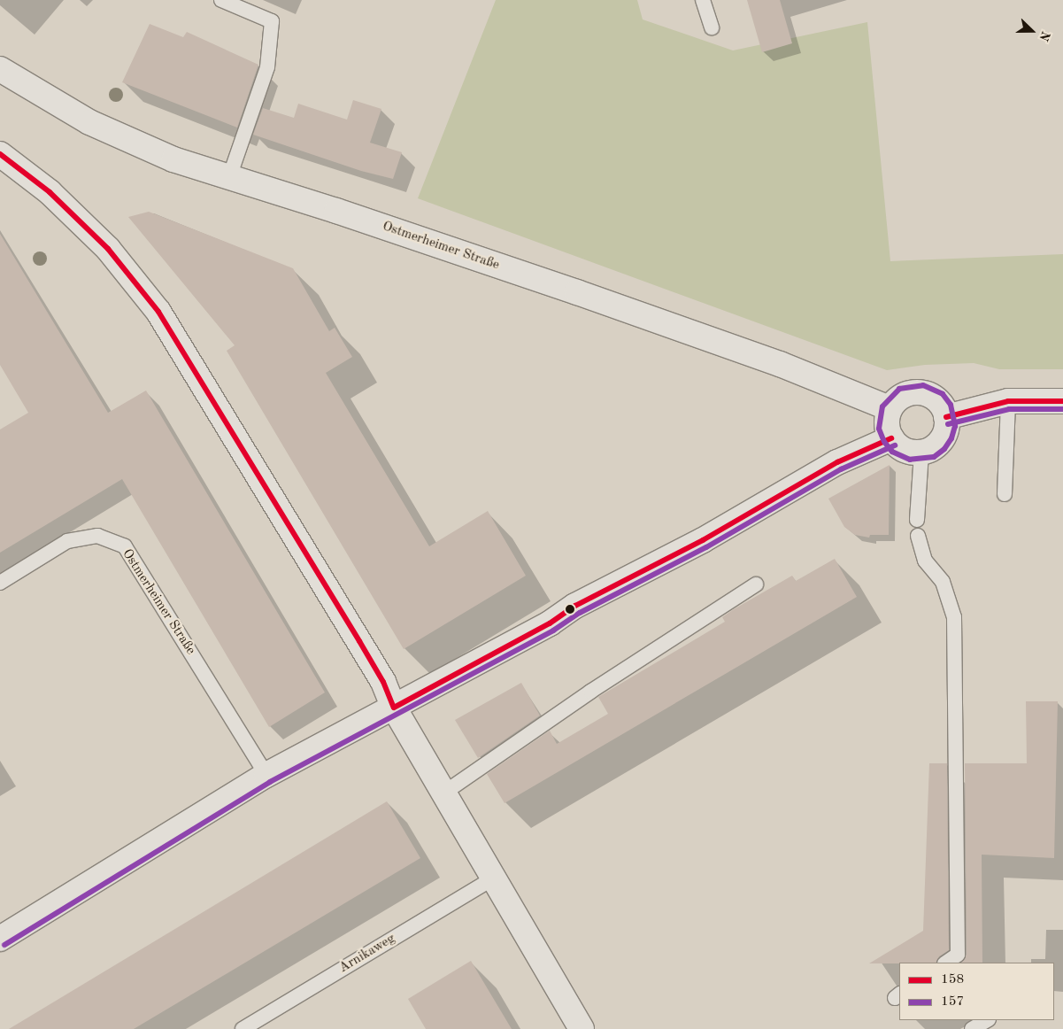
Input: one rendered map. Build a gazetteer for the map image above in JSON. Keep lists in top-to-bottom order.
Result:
{
  "streets": {
    "street": ["Ostmerheimer Straße"],
    "lane": ["Arnikaweg"]
  },
  "lines": ["transit line 158", "transit line 157"],
  "legend": ["158", "157"],
  "north": "right"
}
